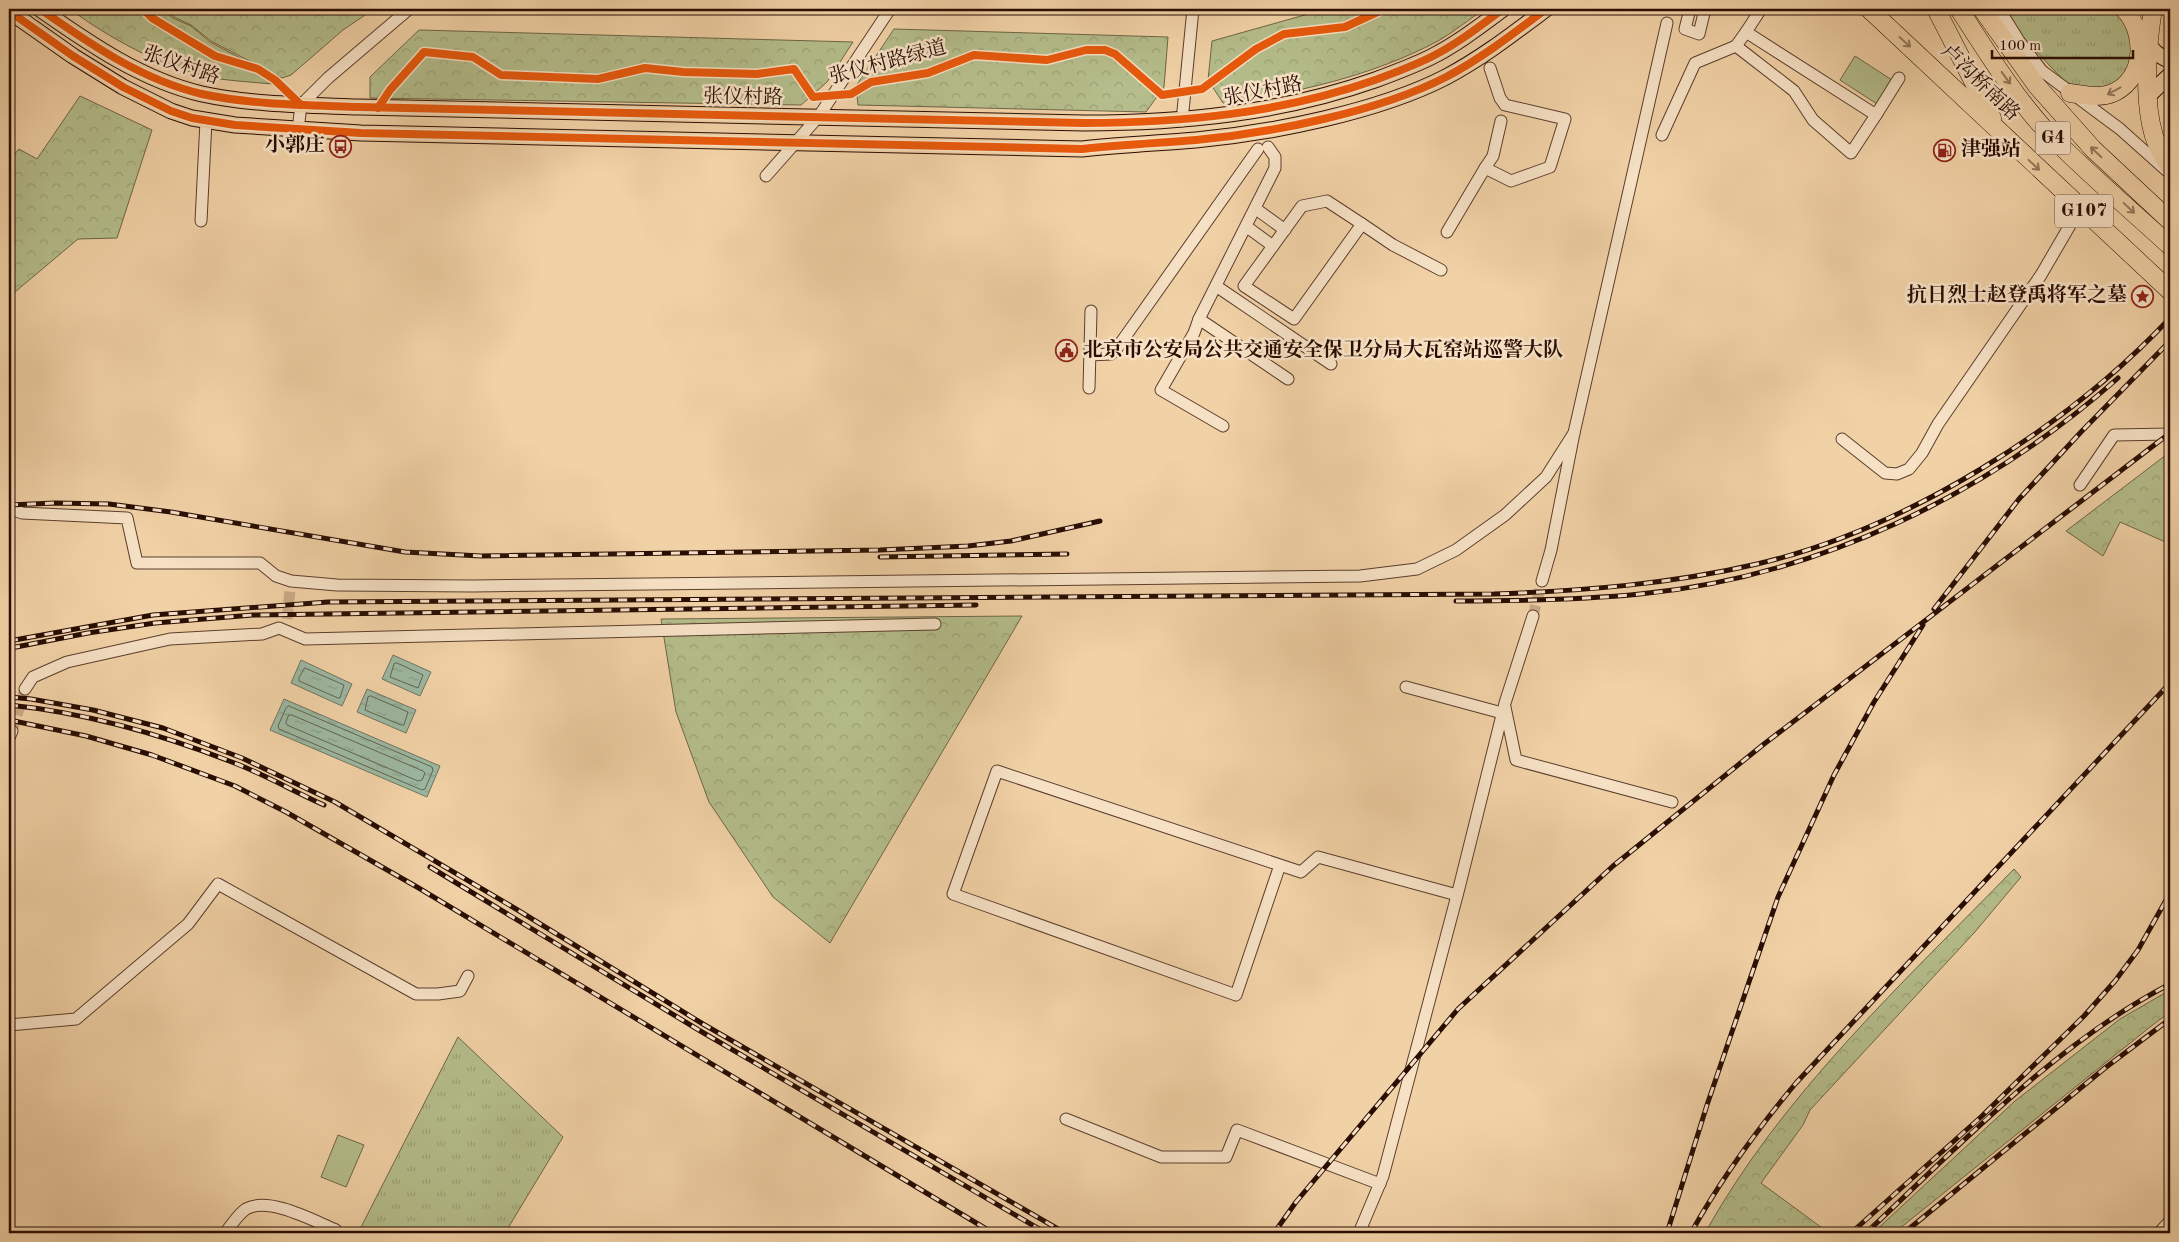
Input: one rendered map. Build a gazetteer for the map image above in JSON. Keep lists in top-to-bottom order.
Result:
{
  "streets": {
    "highway": ["卢沟桥南路", "G4", "G107"],
    "main road": ["张仪村路"],
    "cycle path": ["张仪村路绿道"]
  },
  "places": {
    "bus stop": ["小郭庄"],
    "fuel station": ["津强站"],
    "place": ["抗日烈士赵登禹将军之墓"],
    "public building": ["北京市公安局公共交通安全保卫分局大瓦窑站巡警大队"]
  },
  "scale_bar": "100 m"
}
